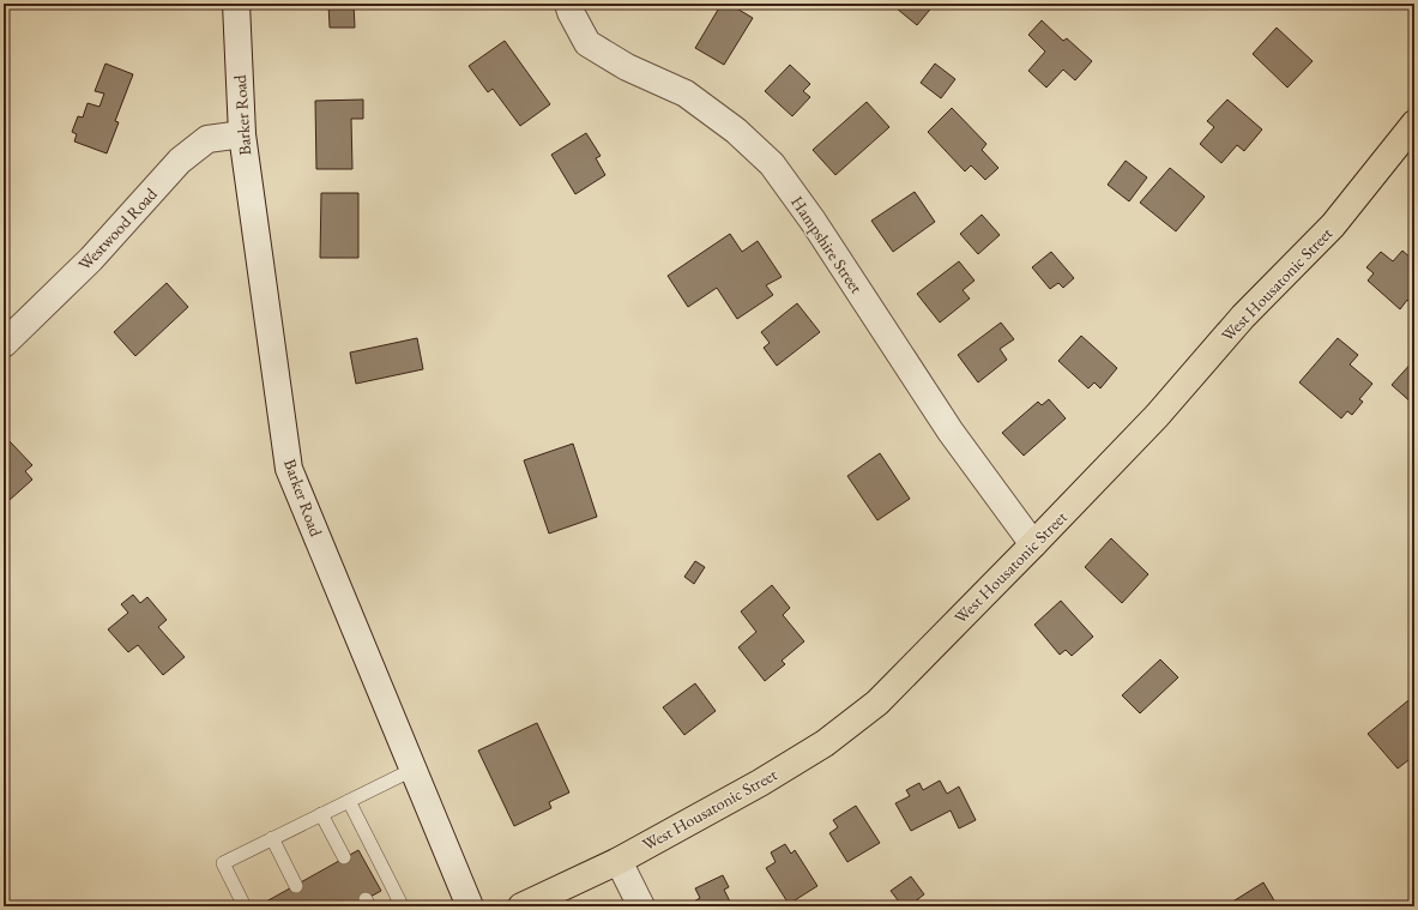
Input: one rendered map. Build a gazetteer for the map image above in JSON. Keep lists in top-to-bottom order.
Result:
{
  "streets": {
    "highway": ["West Housatonic Street"],
    "street": ["Barker Road", "Westwood Road", "Hampshire Street"]
  },
  "crossings": [
    ["Barker Road", "Westwood Road"],
    ["Hampshire Street", "West Housatonic Street"]
  ]
}
